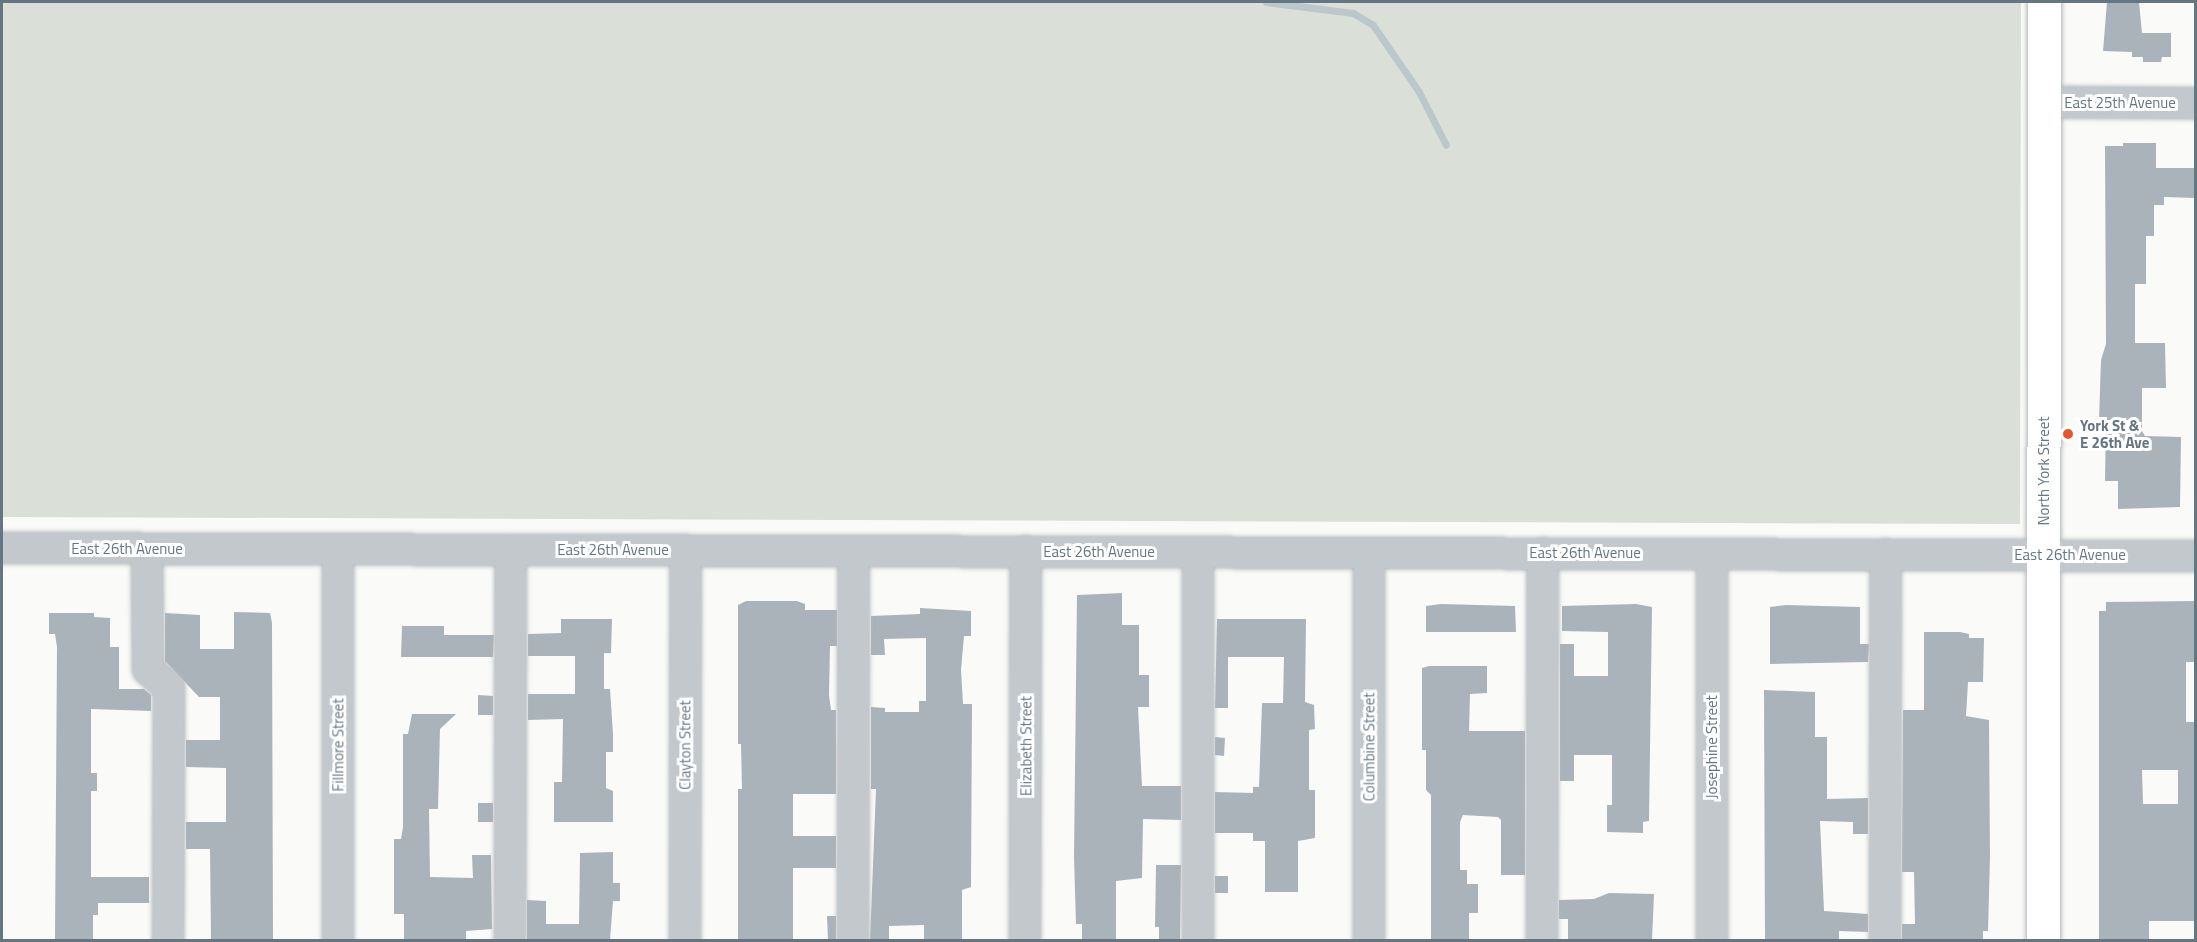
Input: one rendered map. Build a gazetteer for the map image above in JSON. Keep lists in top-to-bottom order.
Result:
{
  "streets": {
    "main road": ["North York Street"],
    "street": [
      "East 25th Avenue",
      "East 26th Avenue",
      "Fillmore Street",
      "Clayton Street",
      "Elizabeth Street",
      "Columbine Street",
      "Josephine Street"
    ]
  },
  "crossings": [
    ["East 25th Avenue", "North York Street"],
    ["North York Street", "East 26th Avenue"],
    ["East 26th Avenue", "Fillmore Street"],
    ["East 26th Avenue", "Clayton Street"],
    ["East 26th Avenue", "Elizabeth Street"],
    ["East 26th Avenue", "Columbine Street"],
    ["East 26th Avenue", "Josephine Street"]
  ],
  "places": ["York St & E 26th Ave"]
}
